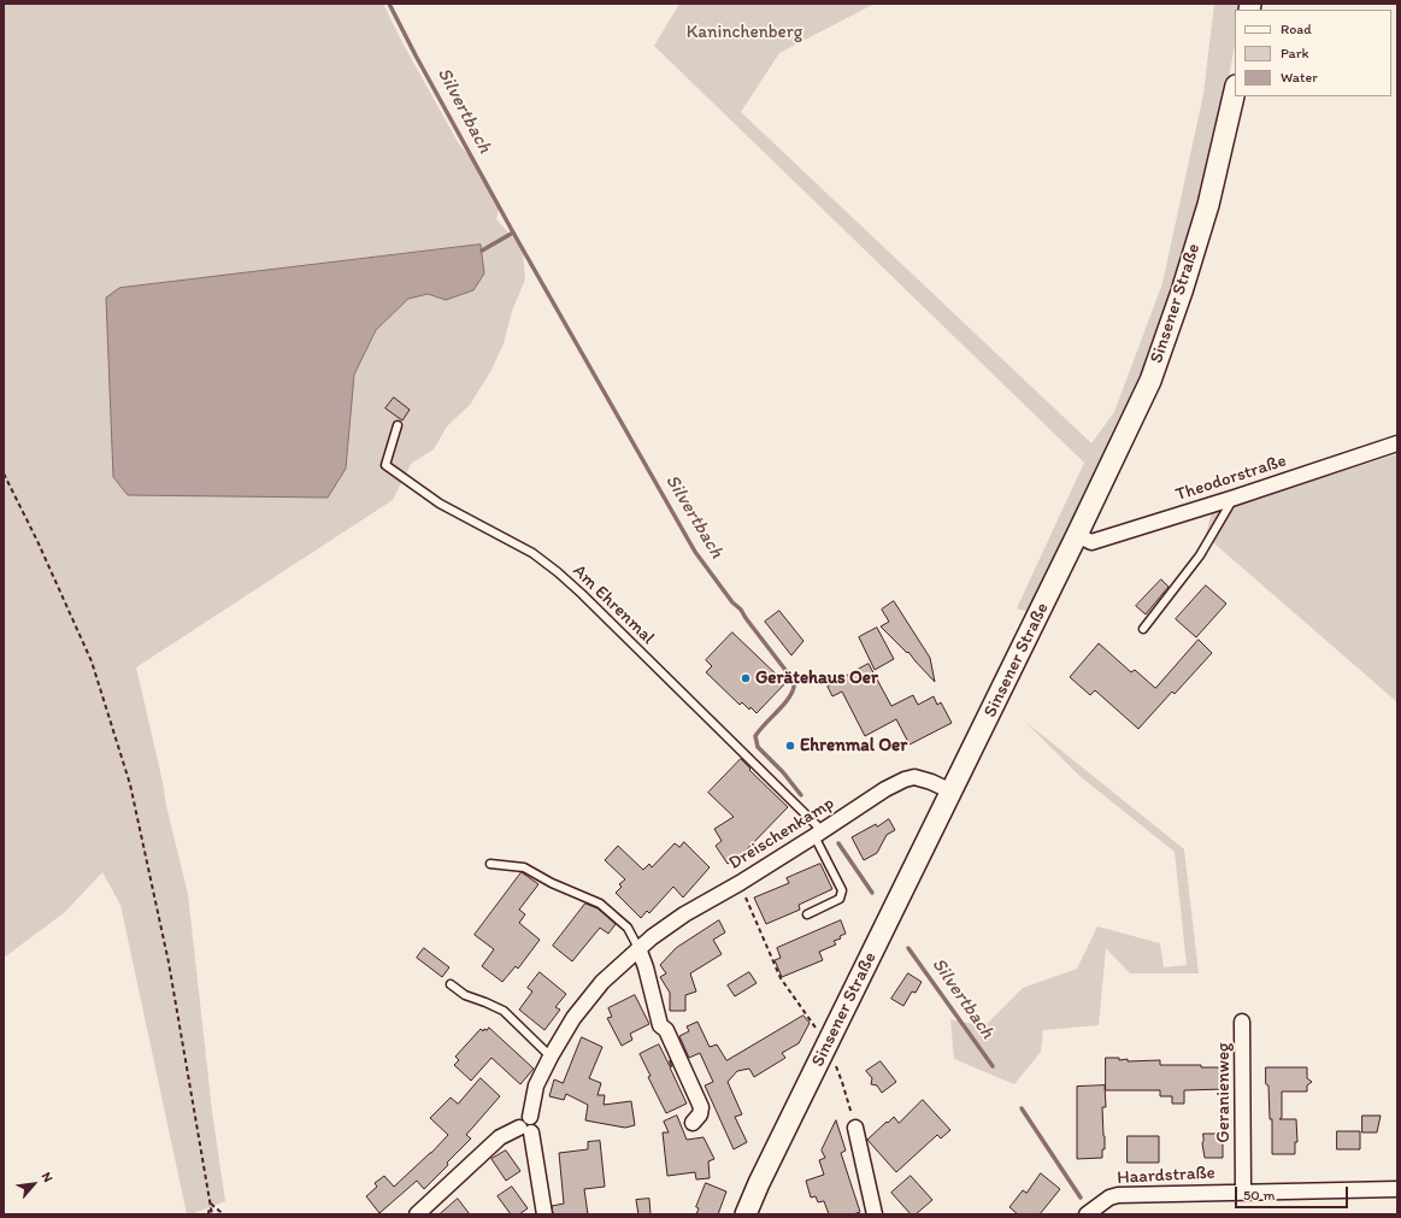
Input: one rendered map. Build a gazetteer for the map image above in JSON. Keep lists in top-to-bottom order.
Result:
{
  "streets": {
    "main road": ["Sinsener Straße"],
    "street": [
      "Theodorstraße",
      "Dreischenkamp",
      "Geranienweg",
      "Haardstraße"
    ],
    "lane": ["Am Ehrenmal"]
  },
  "crossings": [
    ["Sinsener Straße", "Theodorstraße"],
    ["Sinsener Straße", "Dreischenkamp"],
    ["Am Ehrenmal", "Dreischenkamp"],
    ["Geranienweg", "Haardstraße"]
  ],
  "water": ["Silvertbach"],
  "parks": ["Kaninchenberg"],
  "places": ["Gerätehaus Oer", "Ehrenmal Oer"],
  "legend": ["Road", "Park", "Water"],
  "scale_bar": "50 m",
  "north": "top right"
}
